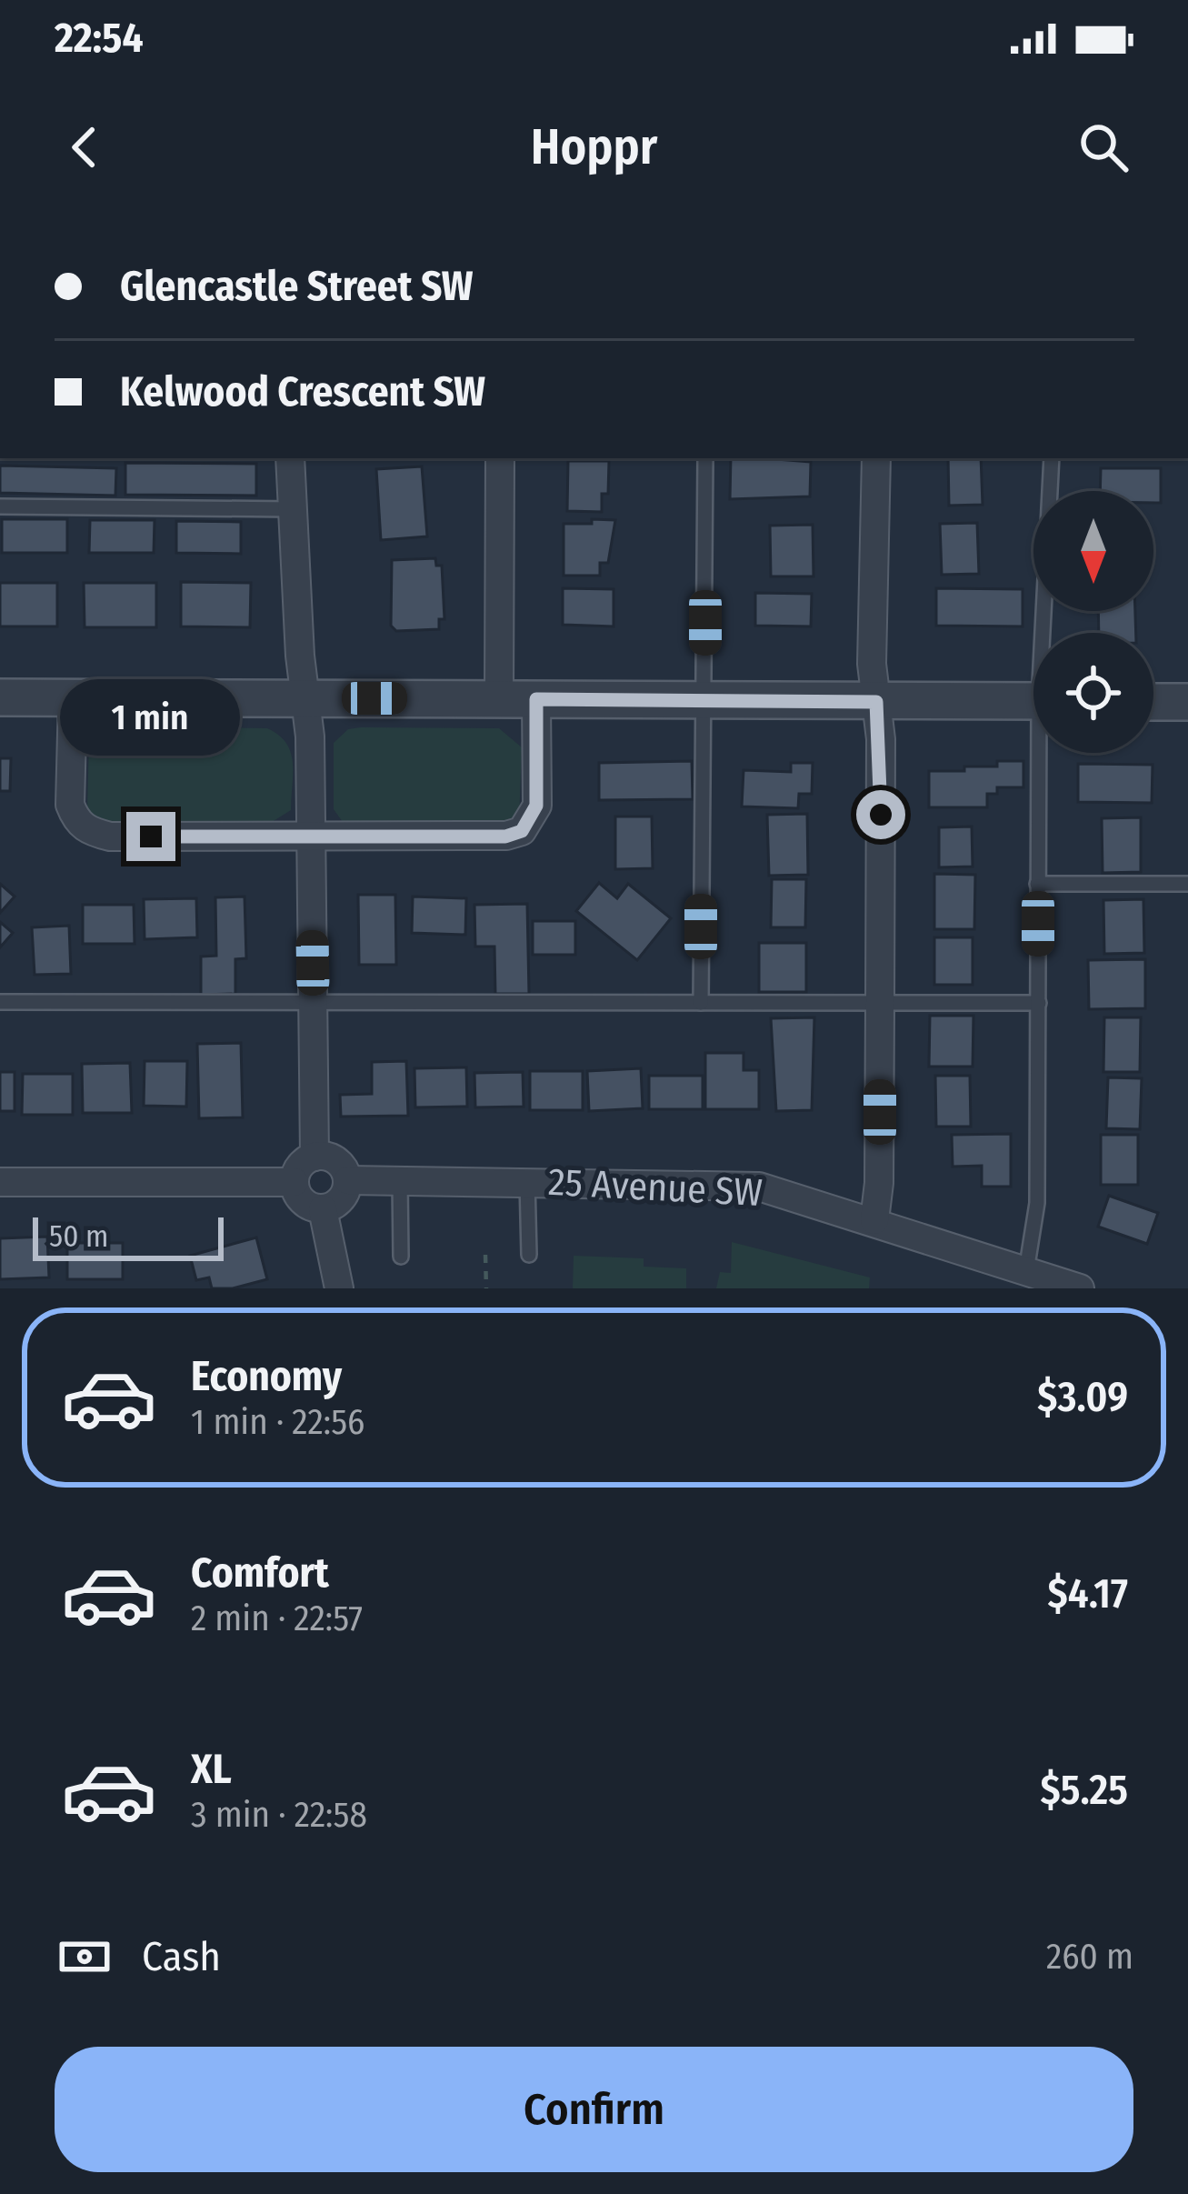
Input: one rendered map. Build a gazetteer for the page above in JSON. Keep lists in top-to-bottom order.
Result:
{
  "streets": {
    "street": ["25 Avenue SW"]
  },
  "scale_bar": "50 m",
  "north": "bottom",
  "page": {
    "status": "22:54",
    "header": "Hoppr",
    "banner": ["Glencastle Street SW", "Kelwood Crescent SW"],
    "bubble": "1 min",
    "scale": "50 m",
    "list": [
      {
        "name": "Economy",
        "note": "1 min · 22:56",
        "value": "$3.09"
      },
      {
        "name": "Comfort",
        "note": "2 min · 22:57",
        "value": "$4.17"
      },
      {
        "name": "XL",
        "note": "3 min · 22:58",
        "value": "$5.25"
      }
    ],
    "pay": ["Cash", "260 m"],
    "buttons": "Confirm"
  }
}
